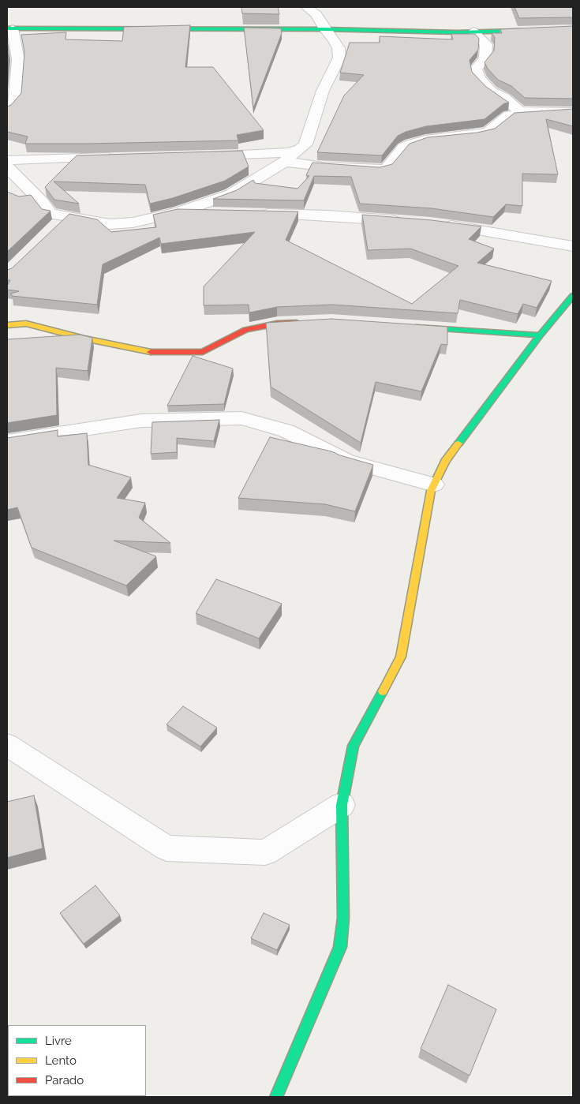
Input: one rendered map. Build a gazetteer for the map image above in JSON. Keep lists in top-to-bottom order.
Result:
{
  "legend": ["Livre", "Lento", "Parado"]
}
